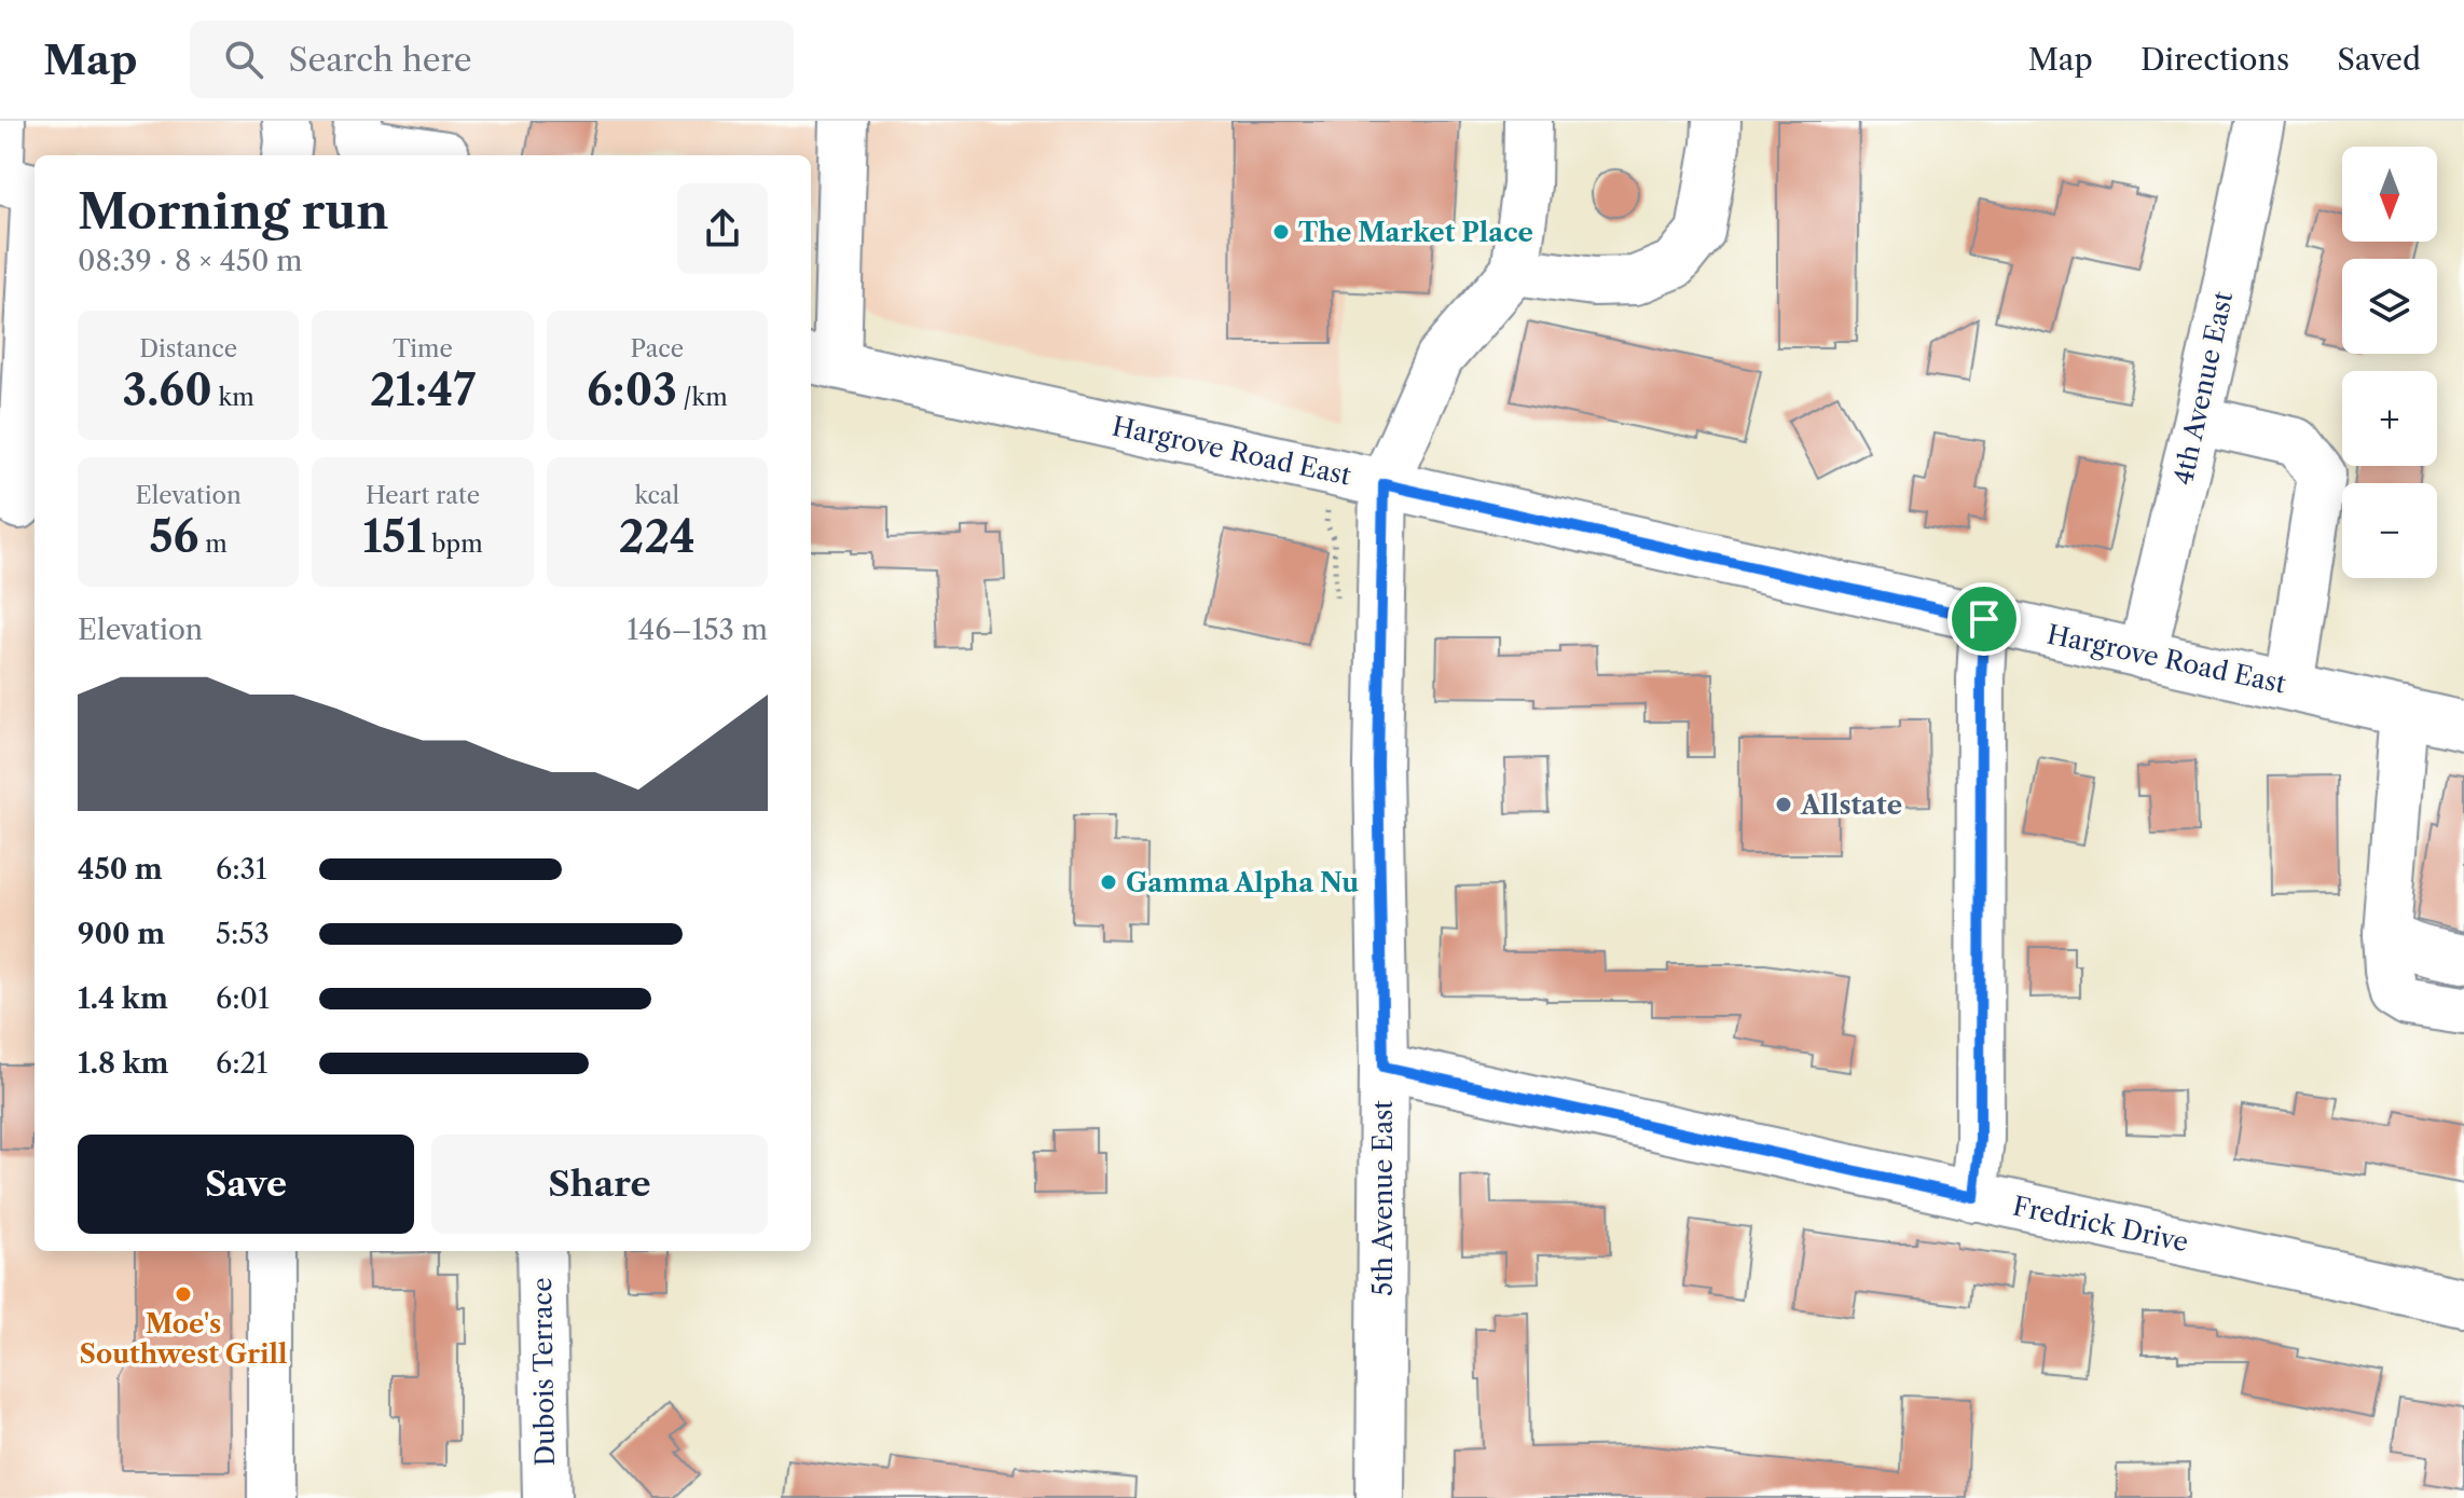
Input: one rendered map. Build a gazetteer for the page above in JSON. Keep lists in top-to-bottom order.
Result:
{
  "streets": {
    "street": [
      "4th Avenue East",
      "Hargrove Road East",
      "5th Avenue East",
      "Fredrick Drive",
      "Dubois Terrace"
    ]
  },
  "crossings": [
    ["4th Avenue East", "Hargrove Road East"],
    ["Hargrove Road East", "5th Avenue East"],
    ["5th Avenue East", "Fredrick Drive"]
  ],
  "places": [
    "The Market Place",
    "Allstate",
    "Gamma Alpha Nu",
    "Moe's Southwest Grill"
  ],
  "north": "bottom",
  "page": {
    "header": "Map",
    "search": "Search here",
    "nav": ["Map", "Directions", "Saved"],
    "map_buttons": ["+", "−"],
    "heading": ["Morning run", "08:39 · 8 × 450 m"],
    "stats": [
      ["Distance", "3.60 km"],
      ["Time", "21:47"],
      ["Pace", "6:03 /km"],
      ["Elevation", "56 m"],
      ["Heart rate", "151 bpm"],
      ["kcal", "224"]
    ],
    "chart": ["Elevation", "146–153 m"],
    "list": [
      {
        "name": "450 m",
        "note": "6:31"
      },
      {
        "name": "900 m",
        "note": "5:53"
      },
      {
        "name": "1.4 km",
        "note": "6:01"
      },
      {
        "name": "1.8 km",
        "note": "6:21"
      }
    ],
    "buttons": ["Save", "Share"]
  }
}
